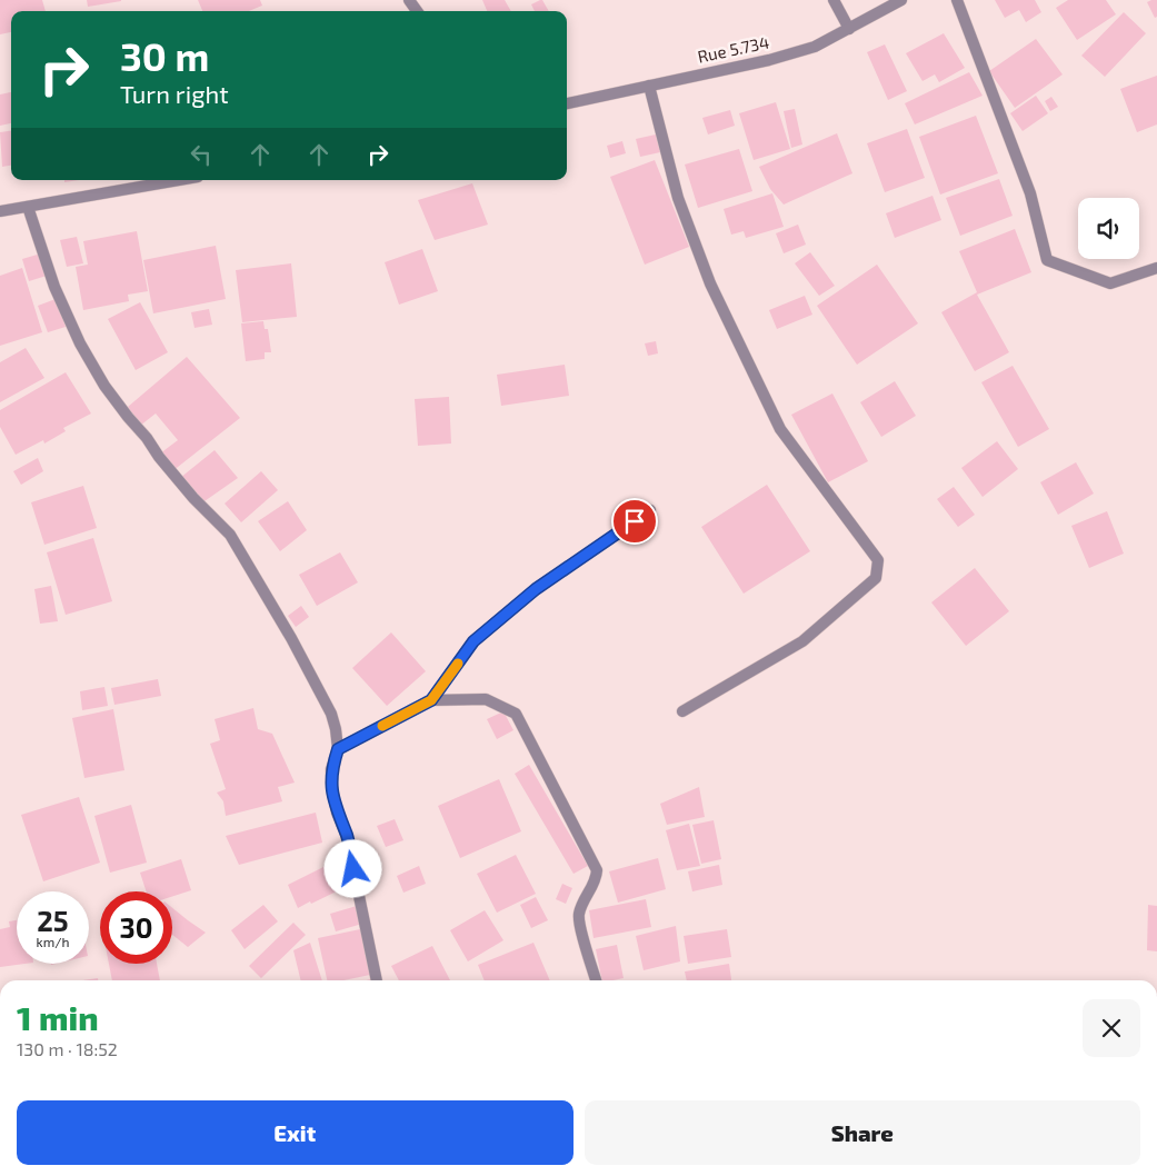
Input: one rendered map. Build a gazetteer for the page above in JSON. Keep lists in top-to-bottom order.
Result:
{
  "streets": {
    "street": ["Rue 5.734"]
  },
  "page": {
    "turn": ["30 m", "Turn right"],
    "speed": "25 km/h",
    "limit": "30",
    "heading": ["1 min", "130 m · 18:52"],
    "buttons": ["Exit", "Share"]
  }
}
